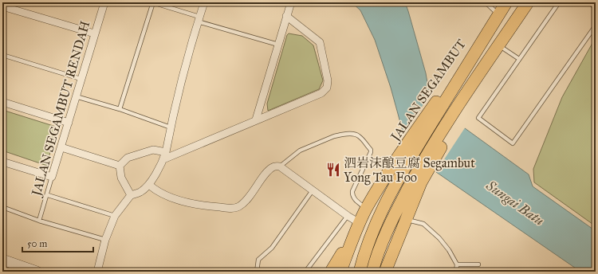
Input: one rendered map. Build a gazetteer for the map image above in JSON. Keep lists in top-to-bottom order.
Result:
{
  "streets": {
    "main road": ["JALAN SEGAMBUT"],
    "street": ["JALAN SEGAMBUT RENDAH"]
  },
  "water": ["Sungai Batu"],
  "places": {
    "restaurant": ["泗岩沫酿豆腐 Segambut Yong Tau Foo"]
  },
  "scale_bar": "50 m"
}
